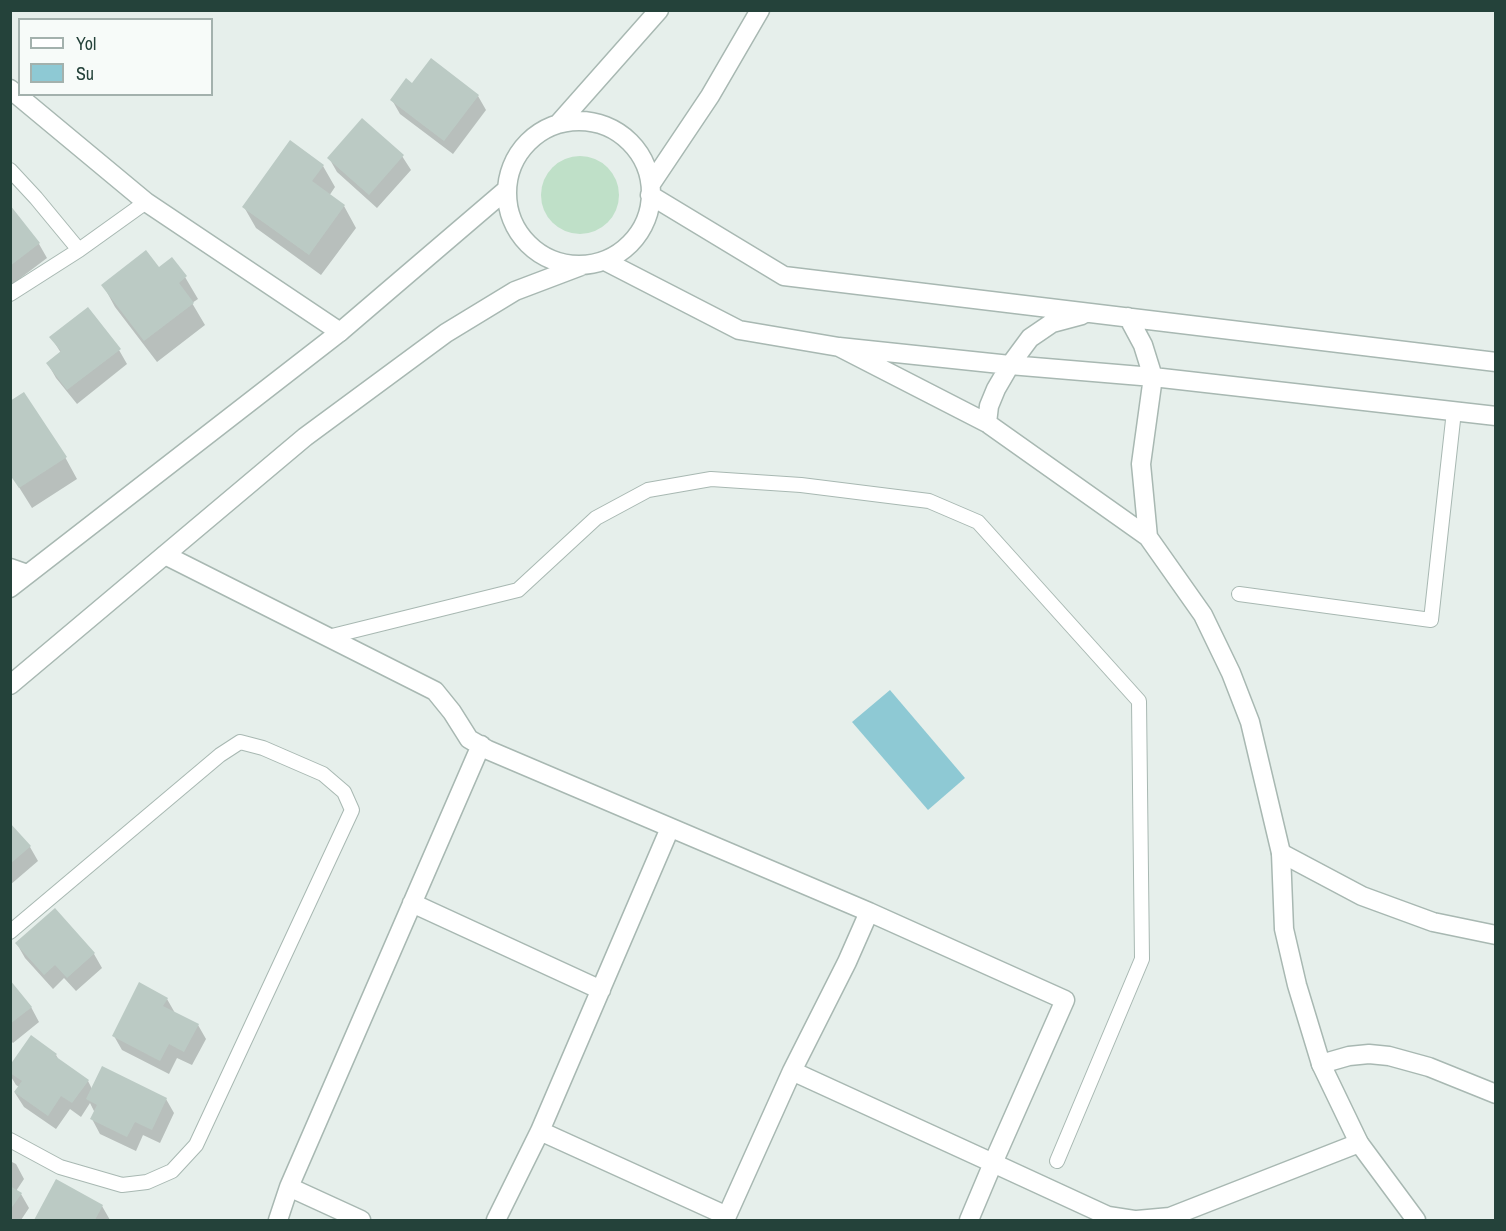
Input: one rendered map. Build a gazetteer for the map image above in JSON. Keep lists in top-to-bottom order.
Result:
{
  "legend": ["Yol", "Su"]
}
